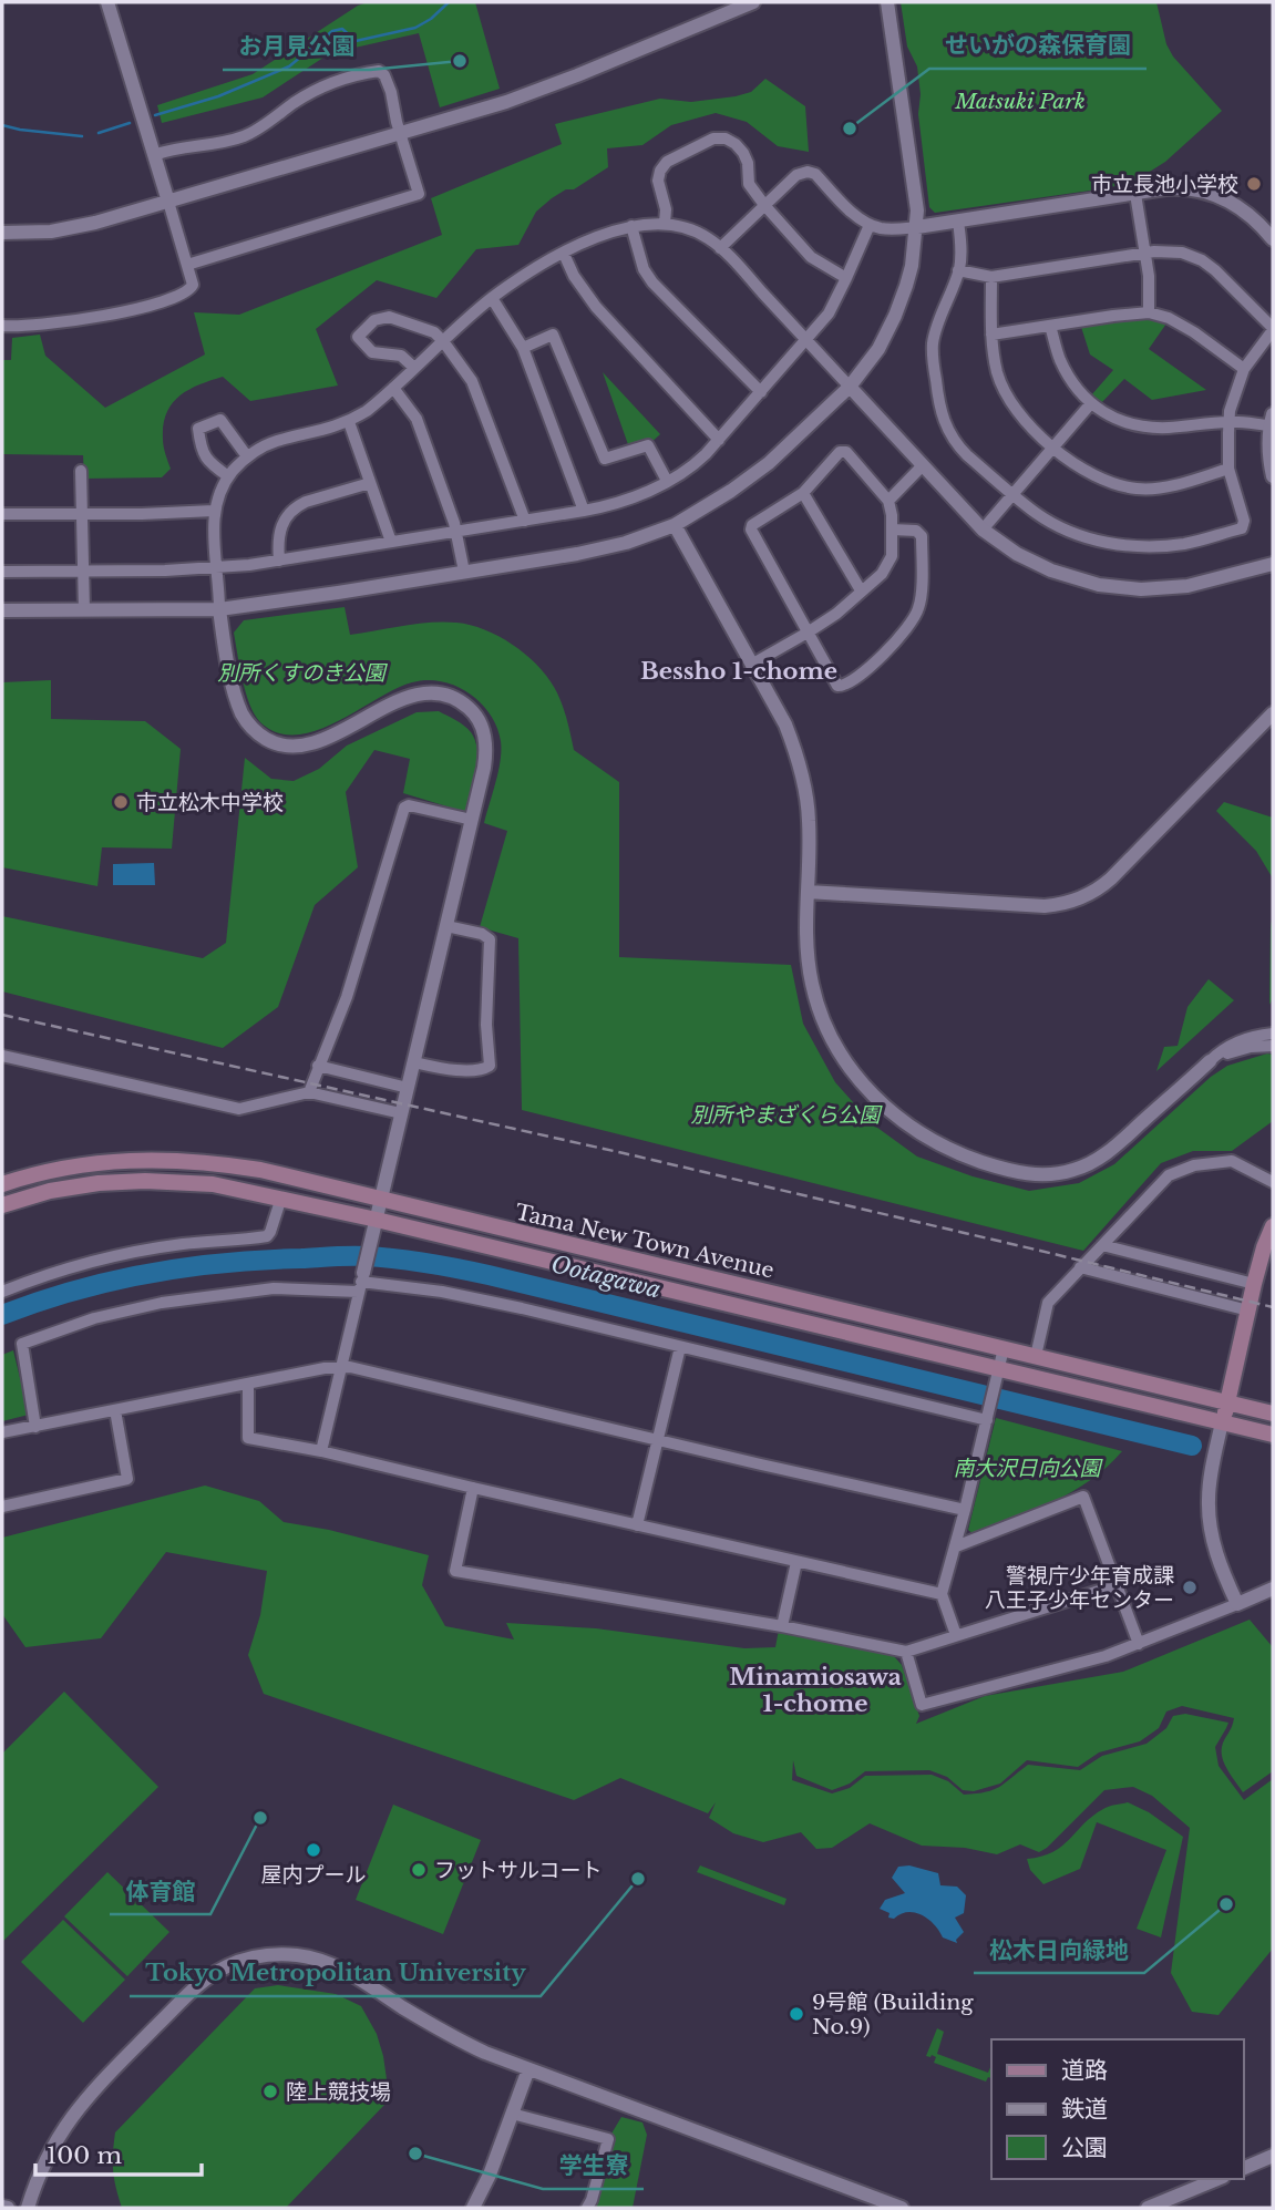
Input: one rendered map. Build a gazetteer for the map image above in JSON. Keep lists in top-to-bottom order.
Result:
{
  "streets": {
    "main road": ["Tama New Town Avenue"]
  },
  "districts": ["Bessho 1-chome", "Minamiosawa 1-chome"],
  "water": ["Ootagawa"],
  "parks": [
    "Matsuki Park",
    "別所くすのき公園",
    "別所やまざくら公園",
    "南大沢日向公園"
  ],
  "places": [
    "お月見公園",
    "せいがの森保育園",
    "市立長池小学校",
    "市立松木中学校",
    "警視庁少年育成課 八王子少年センター",
    "体育館",
    "屋内プール",
    "フットサルコート",
    "Tokyo Metropolitan University",
    "松木日向緑地",
    "9号館 (Building No.9)",
    "陸上競技場",
    "学生寮"
  ],
  "legend": ["道路", "鉄道", "公園"],
  "scale_bar": "100 m"
}
